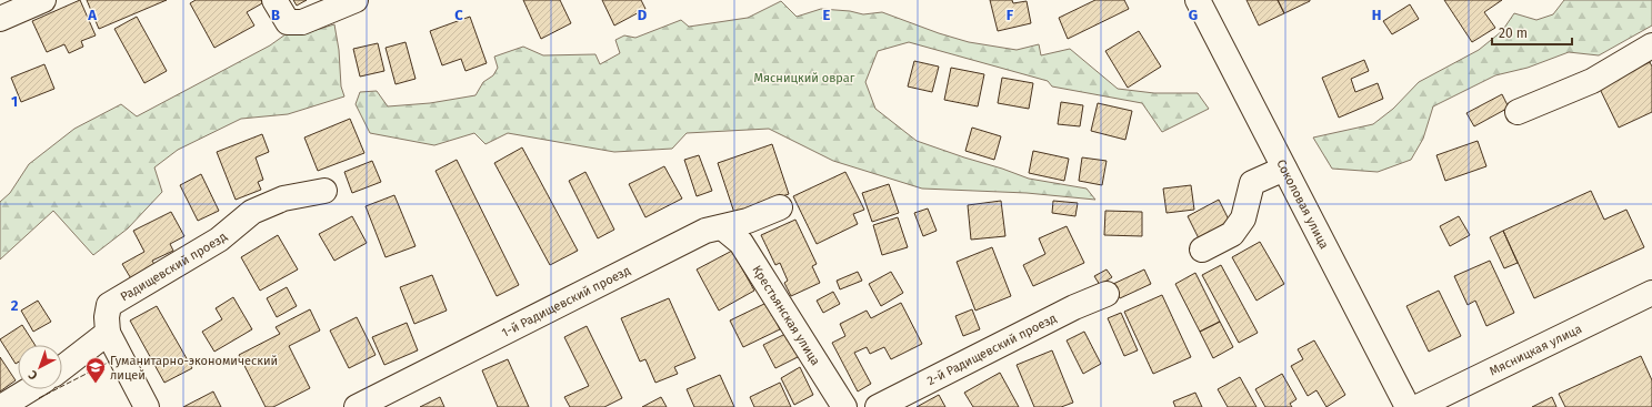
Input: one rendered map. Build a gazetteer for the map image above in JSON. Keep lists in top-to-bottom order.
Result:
{
  "streets": {
    "street": [
      "Соколовая улица",
      "Радищевский проезд",
      "1-й Радищевский проезд",
      "Крестьянская улица",
      "2-й Радищевский проезд",
      "Мясницкая улица"
    ]
  },
  "crossings": [
    ["1-й Радищевский проезд", "Крестьянская улица"]
  ],
  "parks": ["Мясницкий овраг"],
  "places": {
    "school or university": ["Гуманитарно-экономический лицей"]
  },
  "scale_bar": "20 m",
  "north": "bottom left",
  "grid": {
    "columns": [
      "A",
      "B",
      "C",
      "D",
      "E",
      "F",
      "G",
      "H"
    ],
    "rows": ["1", "2"]
  }
}
